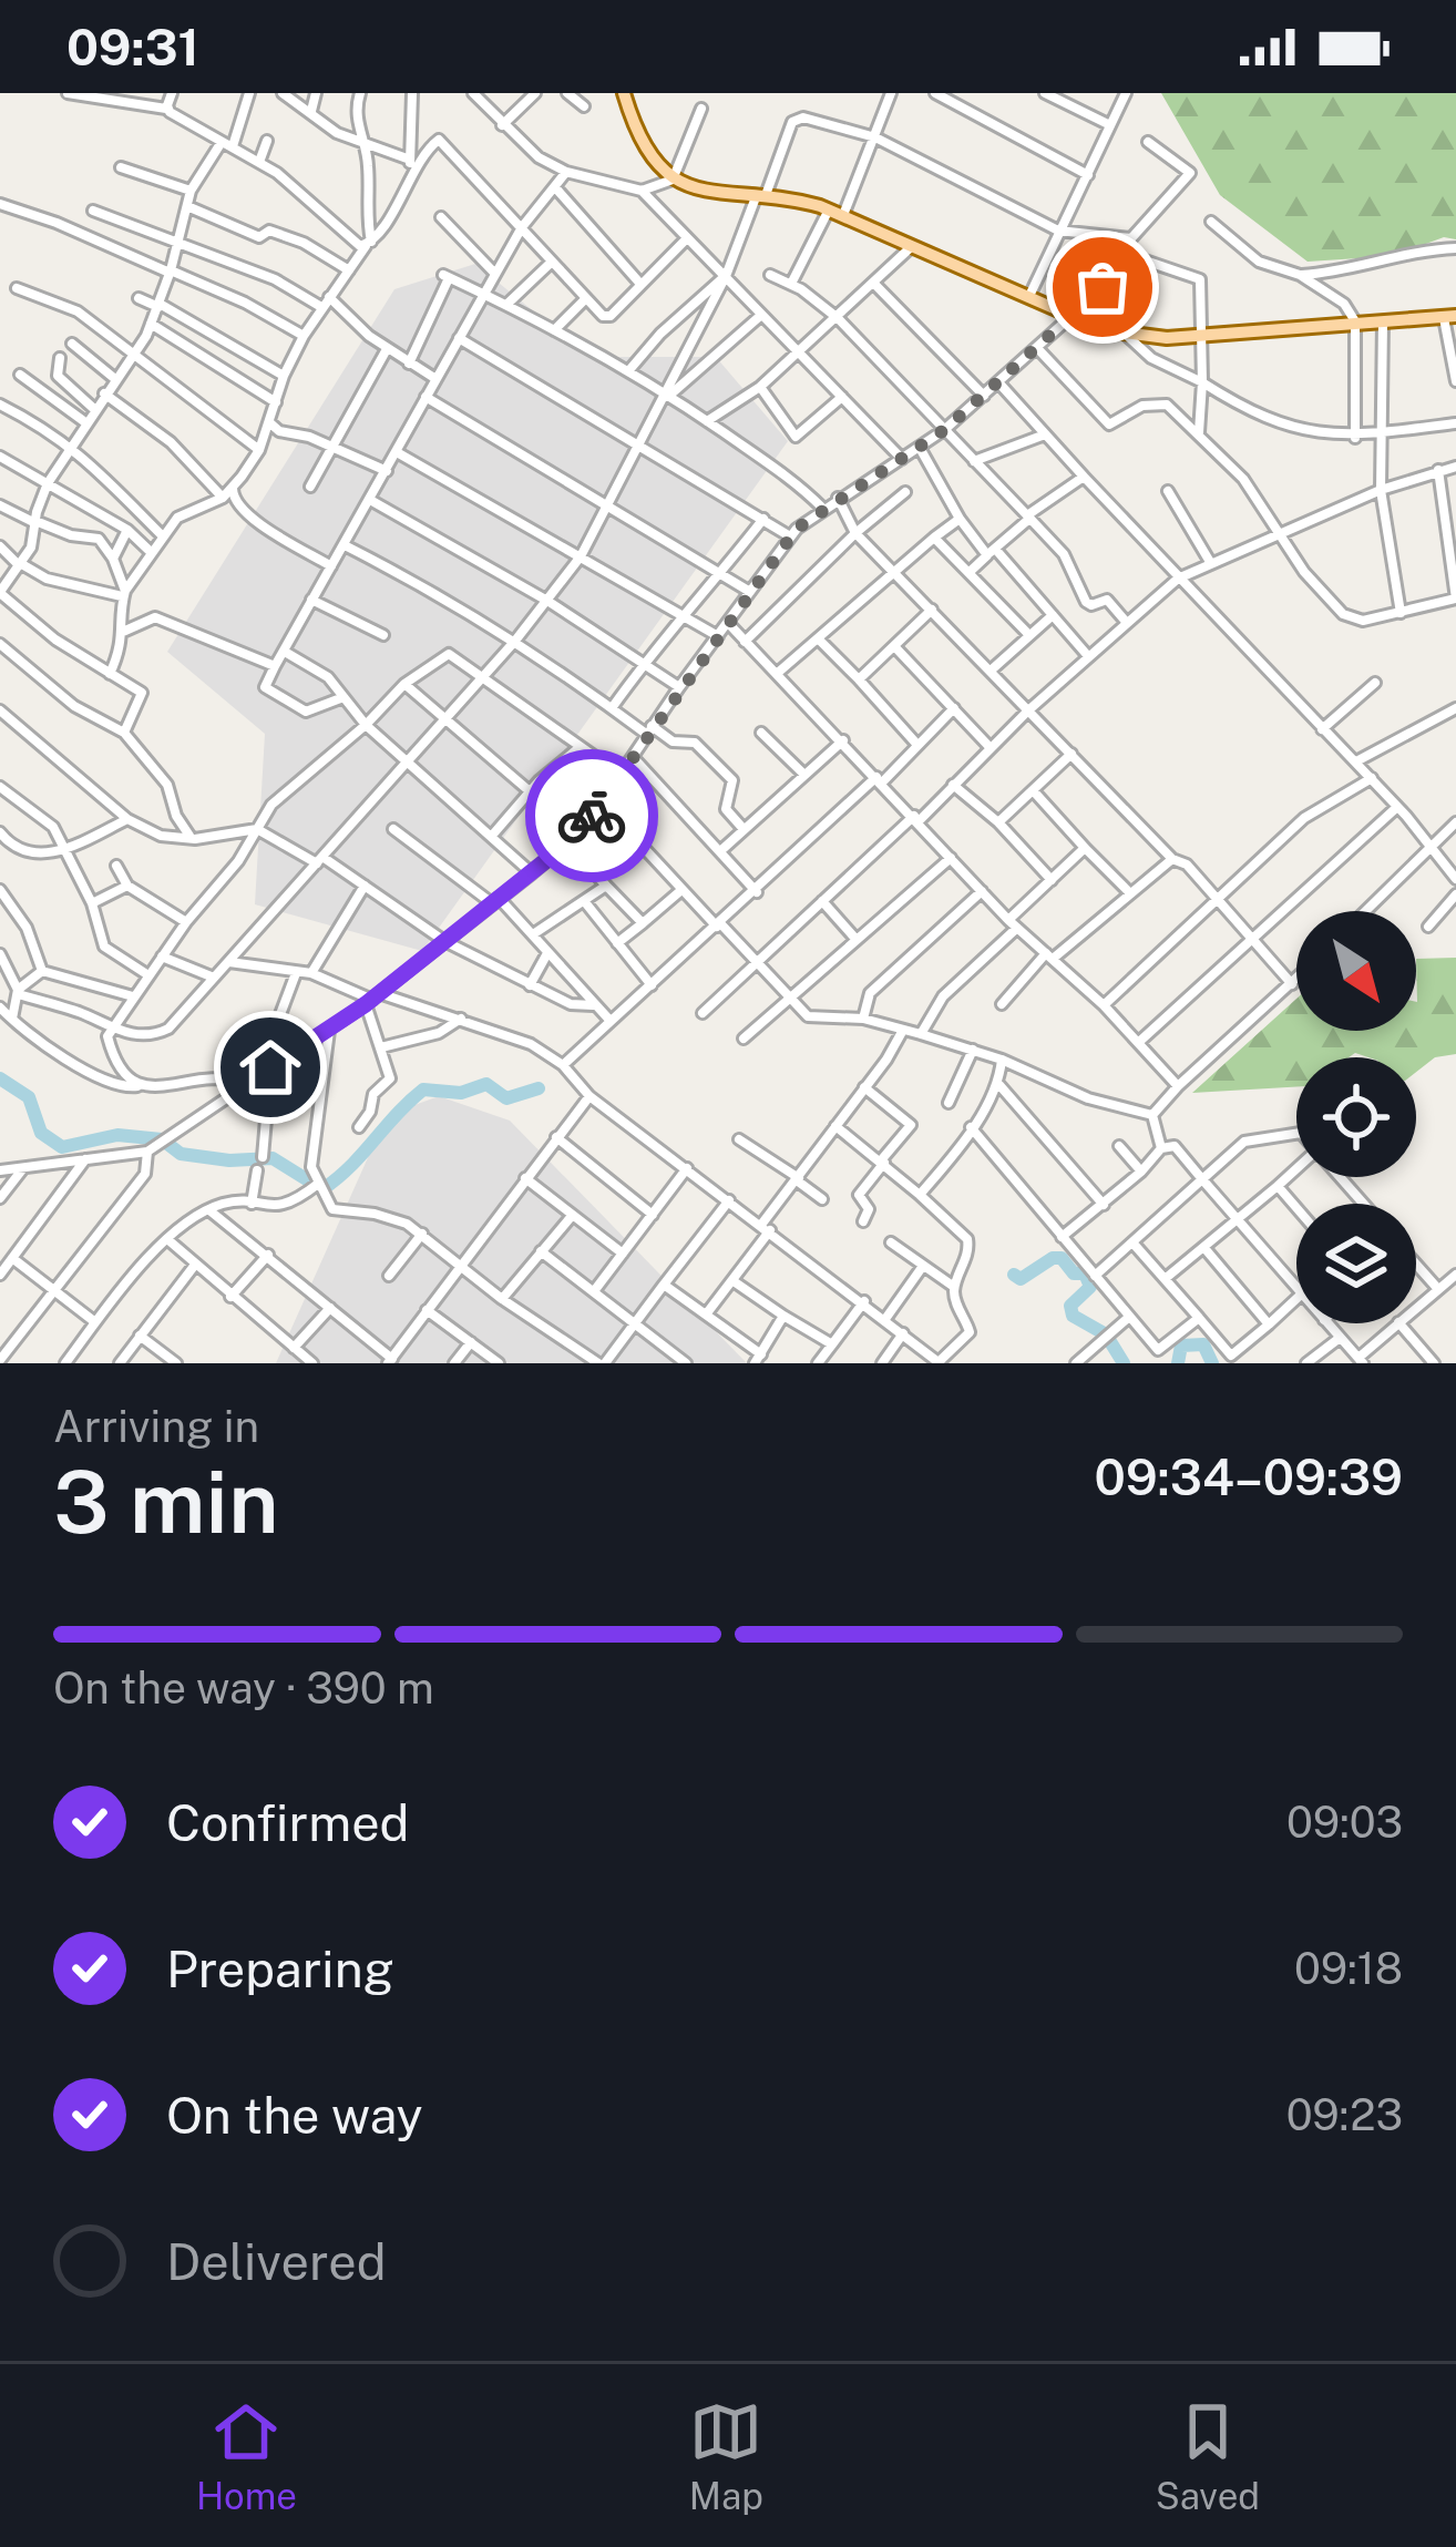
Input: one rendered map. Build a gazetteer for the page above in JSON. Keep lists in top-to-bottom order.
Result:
{
  "north": "bottom right",
  "page": {
    "status": "09:31",
    "heading": ["3 min", "Arriving in", "09:34–09:39"],
    "bar": "On the way · 390 m",
    "list": [
      ["Confirmed", "09:03"],
      ["Preparing", "09:18"],
      ["On the way", "09:23"],
      "Delivered"
    ],
    "tabs": ["Home", "Map", "Saved"]
  }
}
